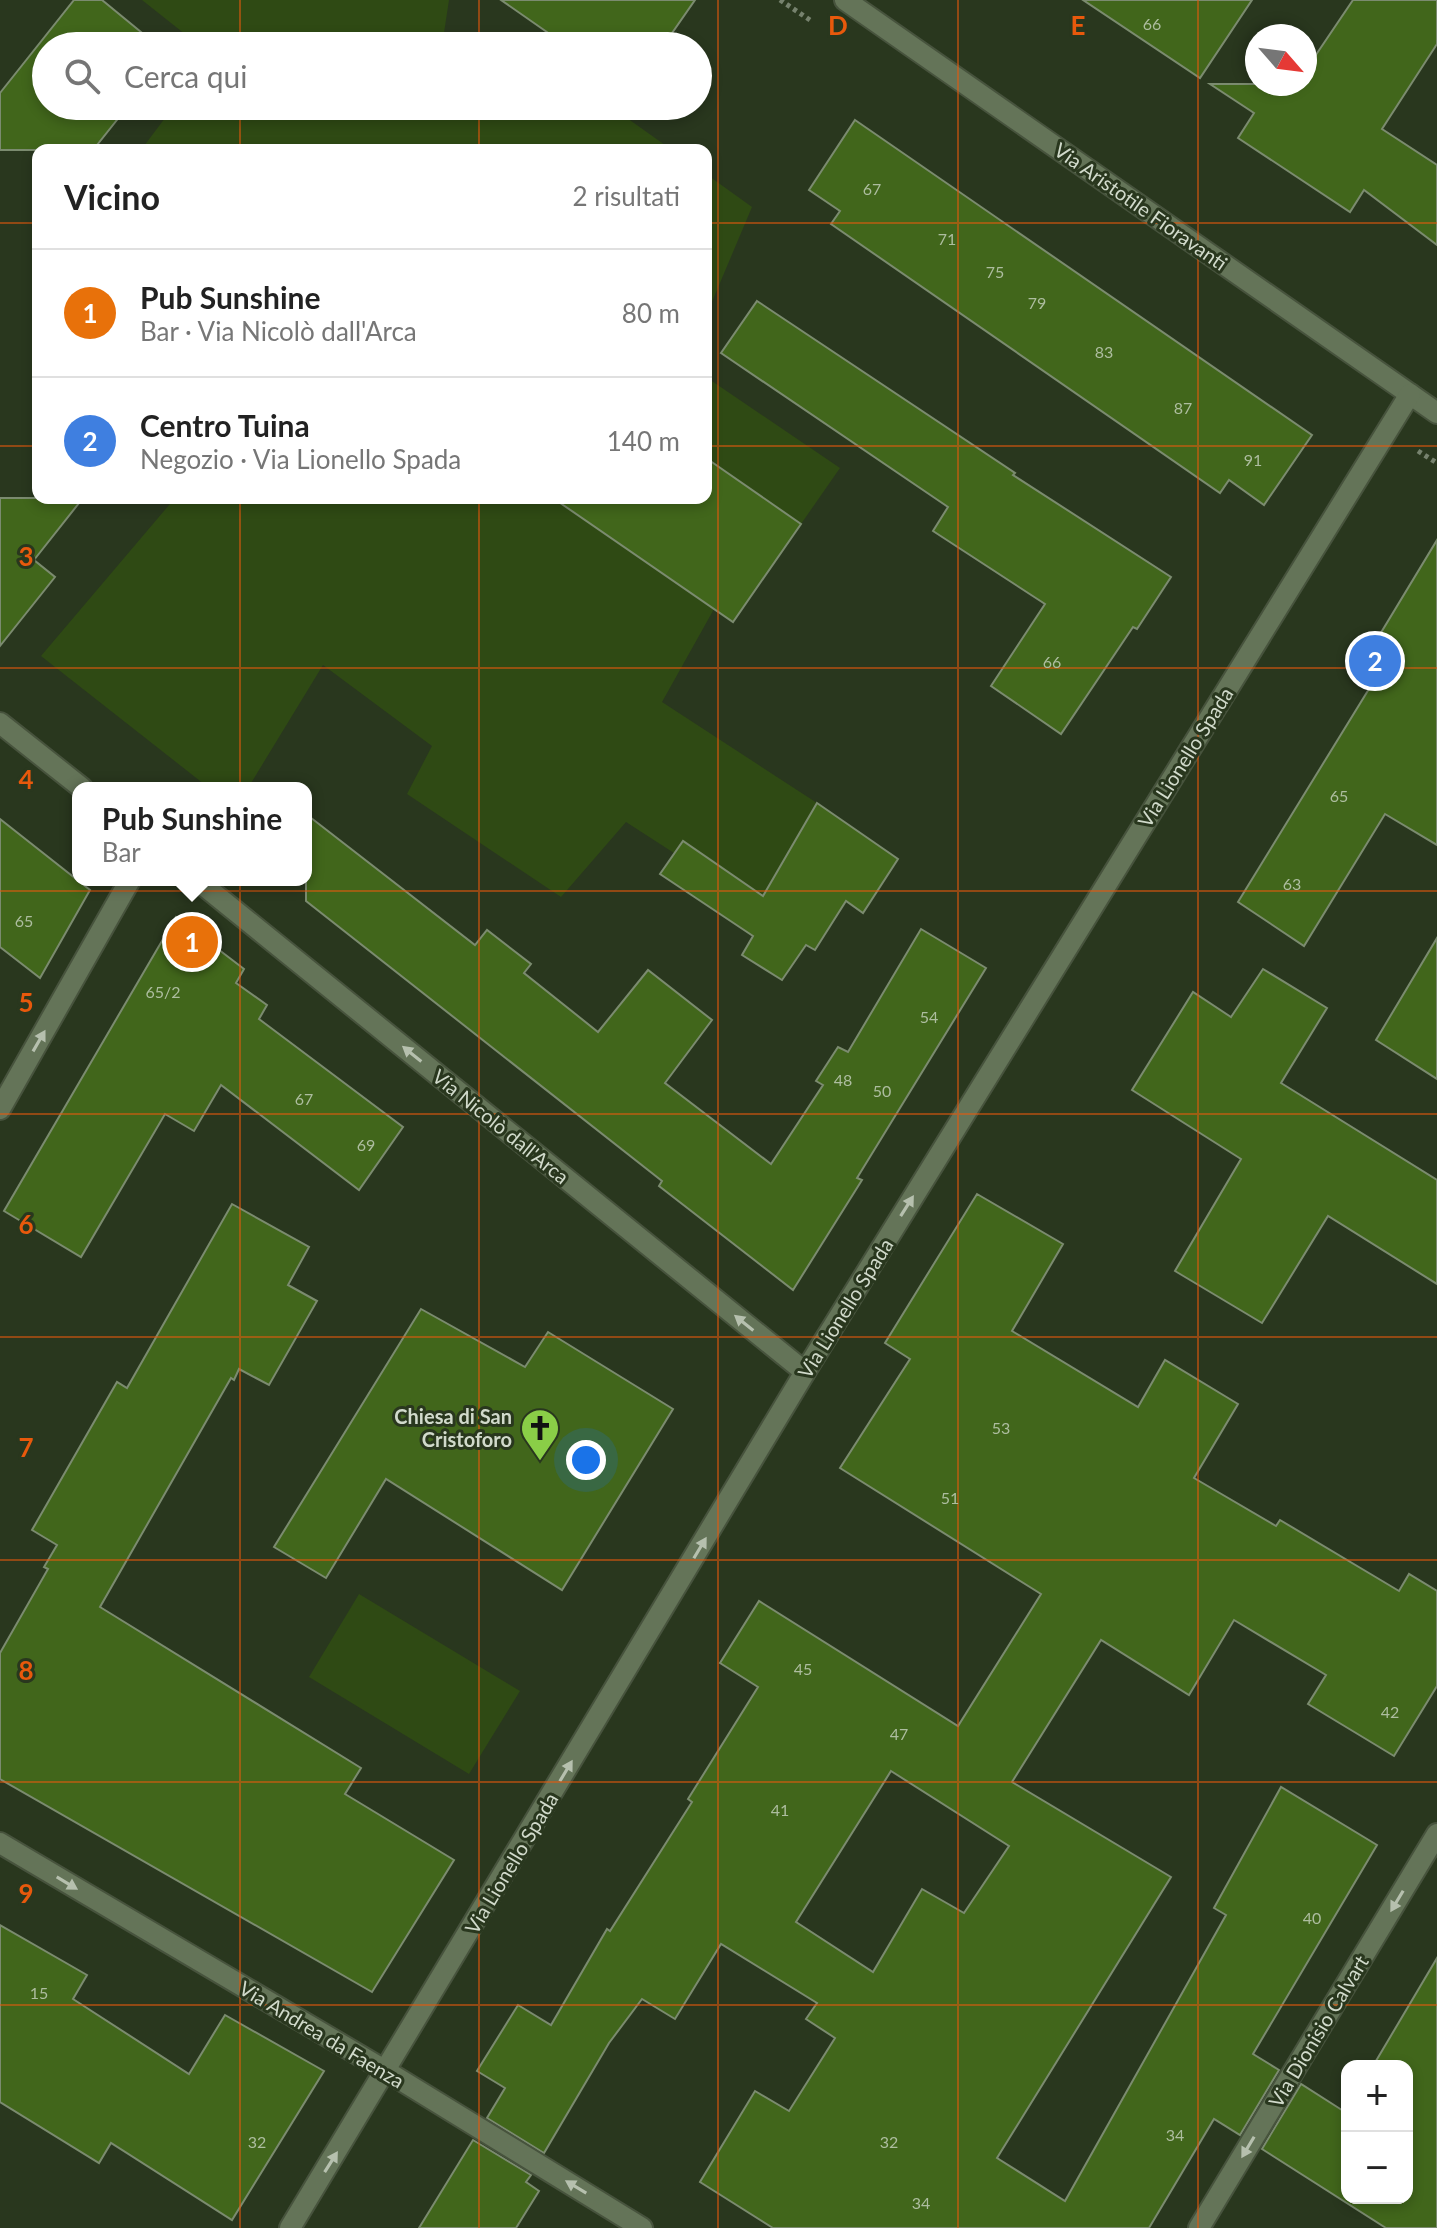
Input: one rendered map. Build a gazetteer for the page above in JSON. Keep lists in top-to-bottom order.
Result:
{
  "streets": {
    "street": [
      "Via Aristotile Fioravanti",
      "Via Lionello Spada",
      "Via Nicolò dall'Arca",
      "Via Dionisio Calvart",
      "Via Andrea da Faenza"
    ]
  },
  "crossings": [
    ["Via Aristotile Fioravanti", "Via Lionello Spada"],
    ["Via Lionello Spada", "Via Nicolò dall'Arca"],
    ["Via Lionello Spada", "Via Andrea da Faenza"]
  ],
  "one_way": ["Via Lionello Spada", "Via Nicolò dall'Arca", "Via Dionisio Calvart"],
  "places": {
    "church": ["Chiesa di San Cristoforo"]
  },
  "house_numbers": [
    "66",
    "67",
    "71",
    "75",
    "79",
    "83",
    "87",
    "91",
    "66",
    "65",
    "63",
    "65",
    "65/2",
    "54",
    "48",
    "50",
    "67",
    "69",
    "53",
    "51",
    "45",
    "42",
    "47",
    "41",
    "40",
    "15",
    "34",
    "32",
    "32",
    "34"
  ],
  "north": "bottom right",
  "page": {
    "search": "Cerca qui",
    "heading": ["Vicino", "2 risultati"],
    "list": [
      {
        "mark": "1",
        "name": "Pub Sunshine",
        "note": "Bar · Via Nicolò dall'Arca",
        "value": "80 m"
      },
      {
        "mark": "2",
        "name": "Centro Tuina",
        "note": "Negozio · Via Lionello Spada",
        "value": "140 m"
      }
    ],
    "pins": ["2", "1"],
    "popup": ["Pub Sunshine", "Bar"],
    "map_buttons": ["+", "−"]
  },
  "grid": {
    "columns": ["D", "E"],
    "rows": [
      "3",
      "4",
      "5",
      "6",
      "7",
      "8",
      "9"
    ]
  }
}
